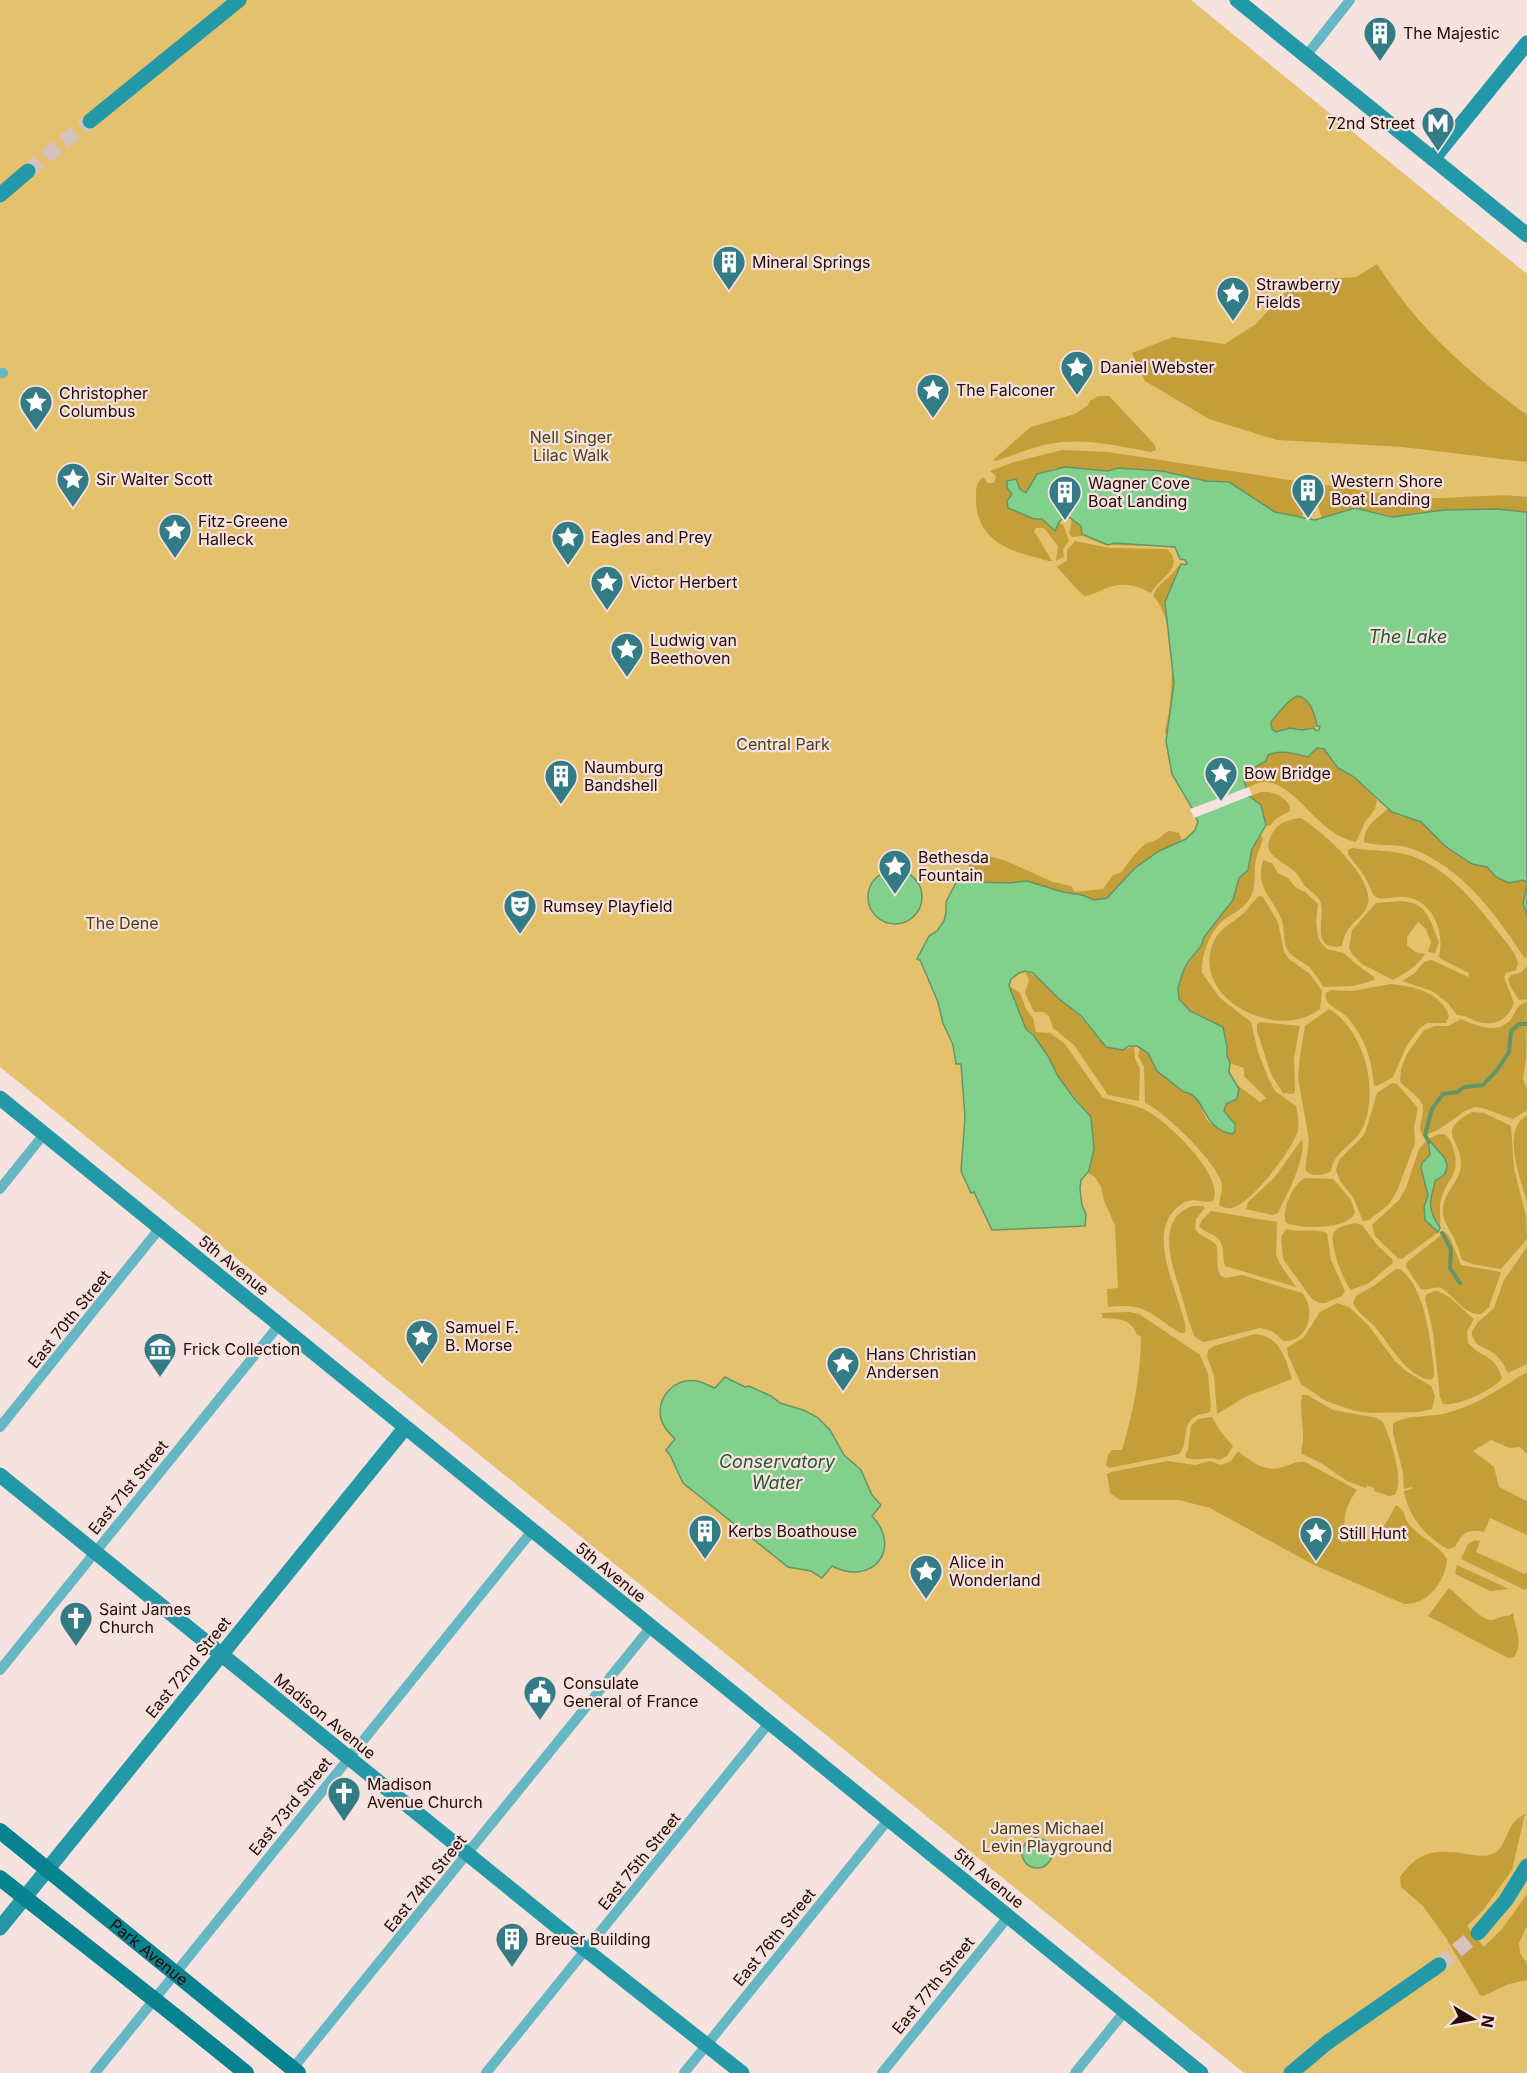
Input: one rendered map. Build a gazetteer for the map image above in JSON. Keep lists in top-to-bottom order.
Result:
{
  "streets": {
    "main road": [
      "5th Avenue",
      "East 72nd Street",
      "Madison Avenue",
      "Park Avenue"
    ],
    "street": [
      "East 70th Street",
      "East 71st Street",
      "East 73rd Street",
      "East 75th Street",
      "East 74th Street",
      "East 76th Street",
      "East 77th Street"
    ]
  },
  "crossings": [
    ["5th Avenue", "East 70th Street"],
    ["5th Avenue", "East 71st Street"],
    ["5th Avenue", "East 72nd Street"],
    ["5th Avenue", "East 73rd Street"],
    ["5th Avenue", "East 75th Street"],
    ["5th Avenue", "East 74th Street"],
    ["5th Avenue", "East 76th Street"],
    ["5th Avenue", "East 77th Street"],
    ["East 71st Street", "Madison Avenue"],
    ["East 72nd Street", "Madison Avenue"],
    ["East 72nd Street", "Park Avenue"],
    ["Madison Avenue", "East 73rd Street"],
    ["Madison Avenue", "East 75th Street"],
    ["Madison Avenue", "East 74th Street"],
    ["Madison Avenue", "East 76th Street"],
    ["East 73rd Street", "Park Avenue"],
    ["East 74th Street", "Park Avenue"]
  ],
  "water": ["The Lake", "Conservatory Water"],
  "parks": [
    "Nell Singer Lilac Walk",
    "Central Park",
    "The Dene",
    "James Michael Levin Playground"
  ],
  "places": {
    "building": [
      "The Majestic",
      "Mineral Springs",
      "Western Shore Boat Landing",
      "Wagner Cove Boat Landing",
      "Naumburg Bandshell",
      "Kerbs Boathouse",
      "Breuer Building"
    ],
    "metro station": ["72nd Street"],
    "place": [
      "Strawberry Fields",
      "Daniel Webster",
      "The Falconer",
      "Christopher Columbus",
      "Sir Walter Scott",
      "Fitz-Greene Halleck",
      "Eagles and Prey",
      "Victor Herbert",
      "Ludwig van Beethoven",
      "Bow Bridge",
      "Bethesda Fountain",
      "Samuel F. B. Morse",
      "Hans Christian Andersen",
      "Still Hunt",
      "Alice in Wonderland"
    ],
    "theatre": ["Rumsey Playfield"],
    "museum": ["Frick Collection"],
    "church": ["Saint James Church", "Madison Avenue Church"],
    "public building": ["Consulate General of France"]
  },
  "north": "right"
}
